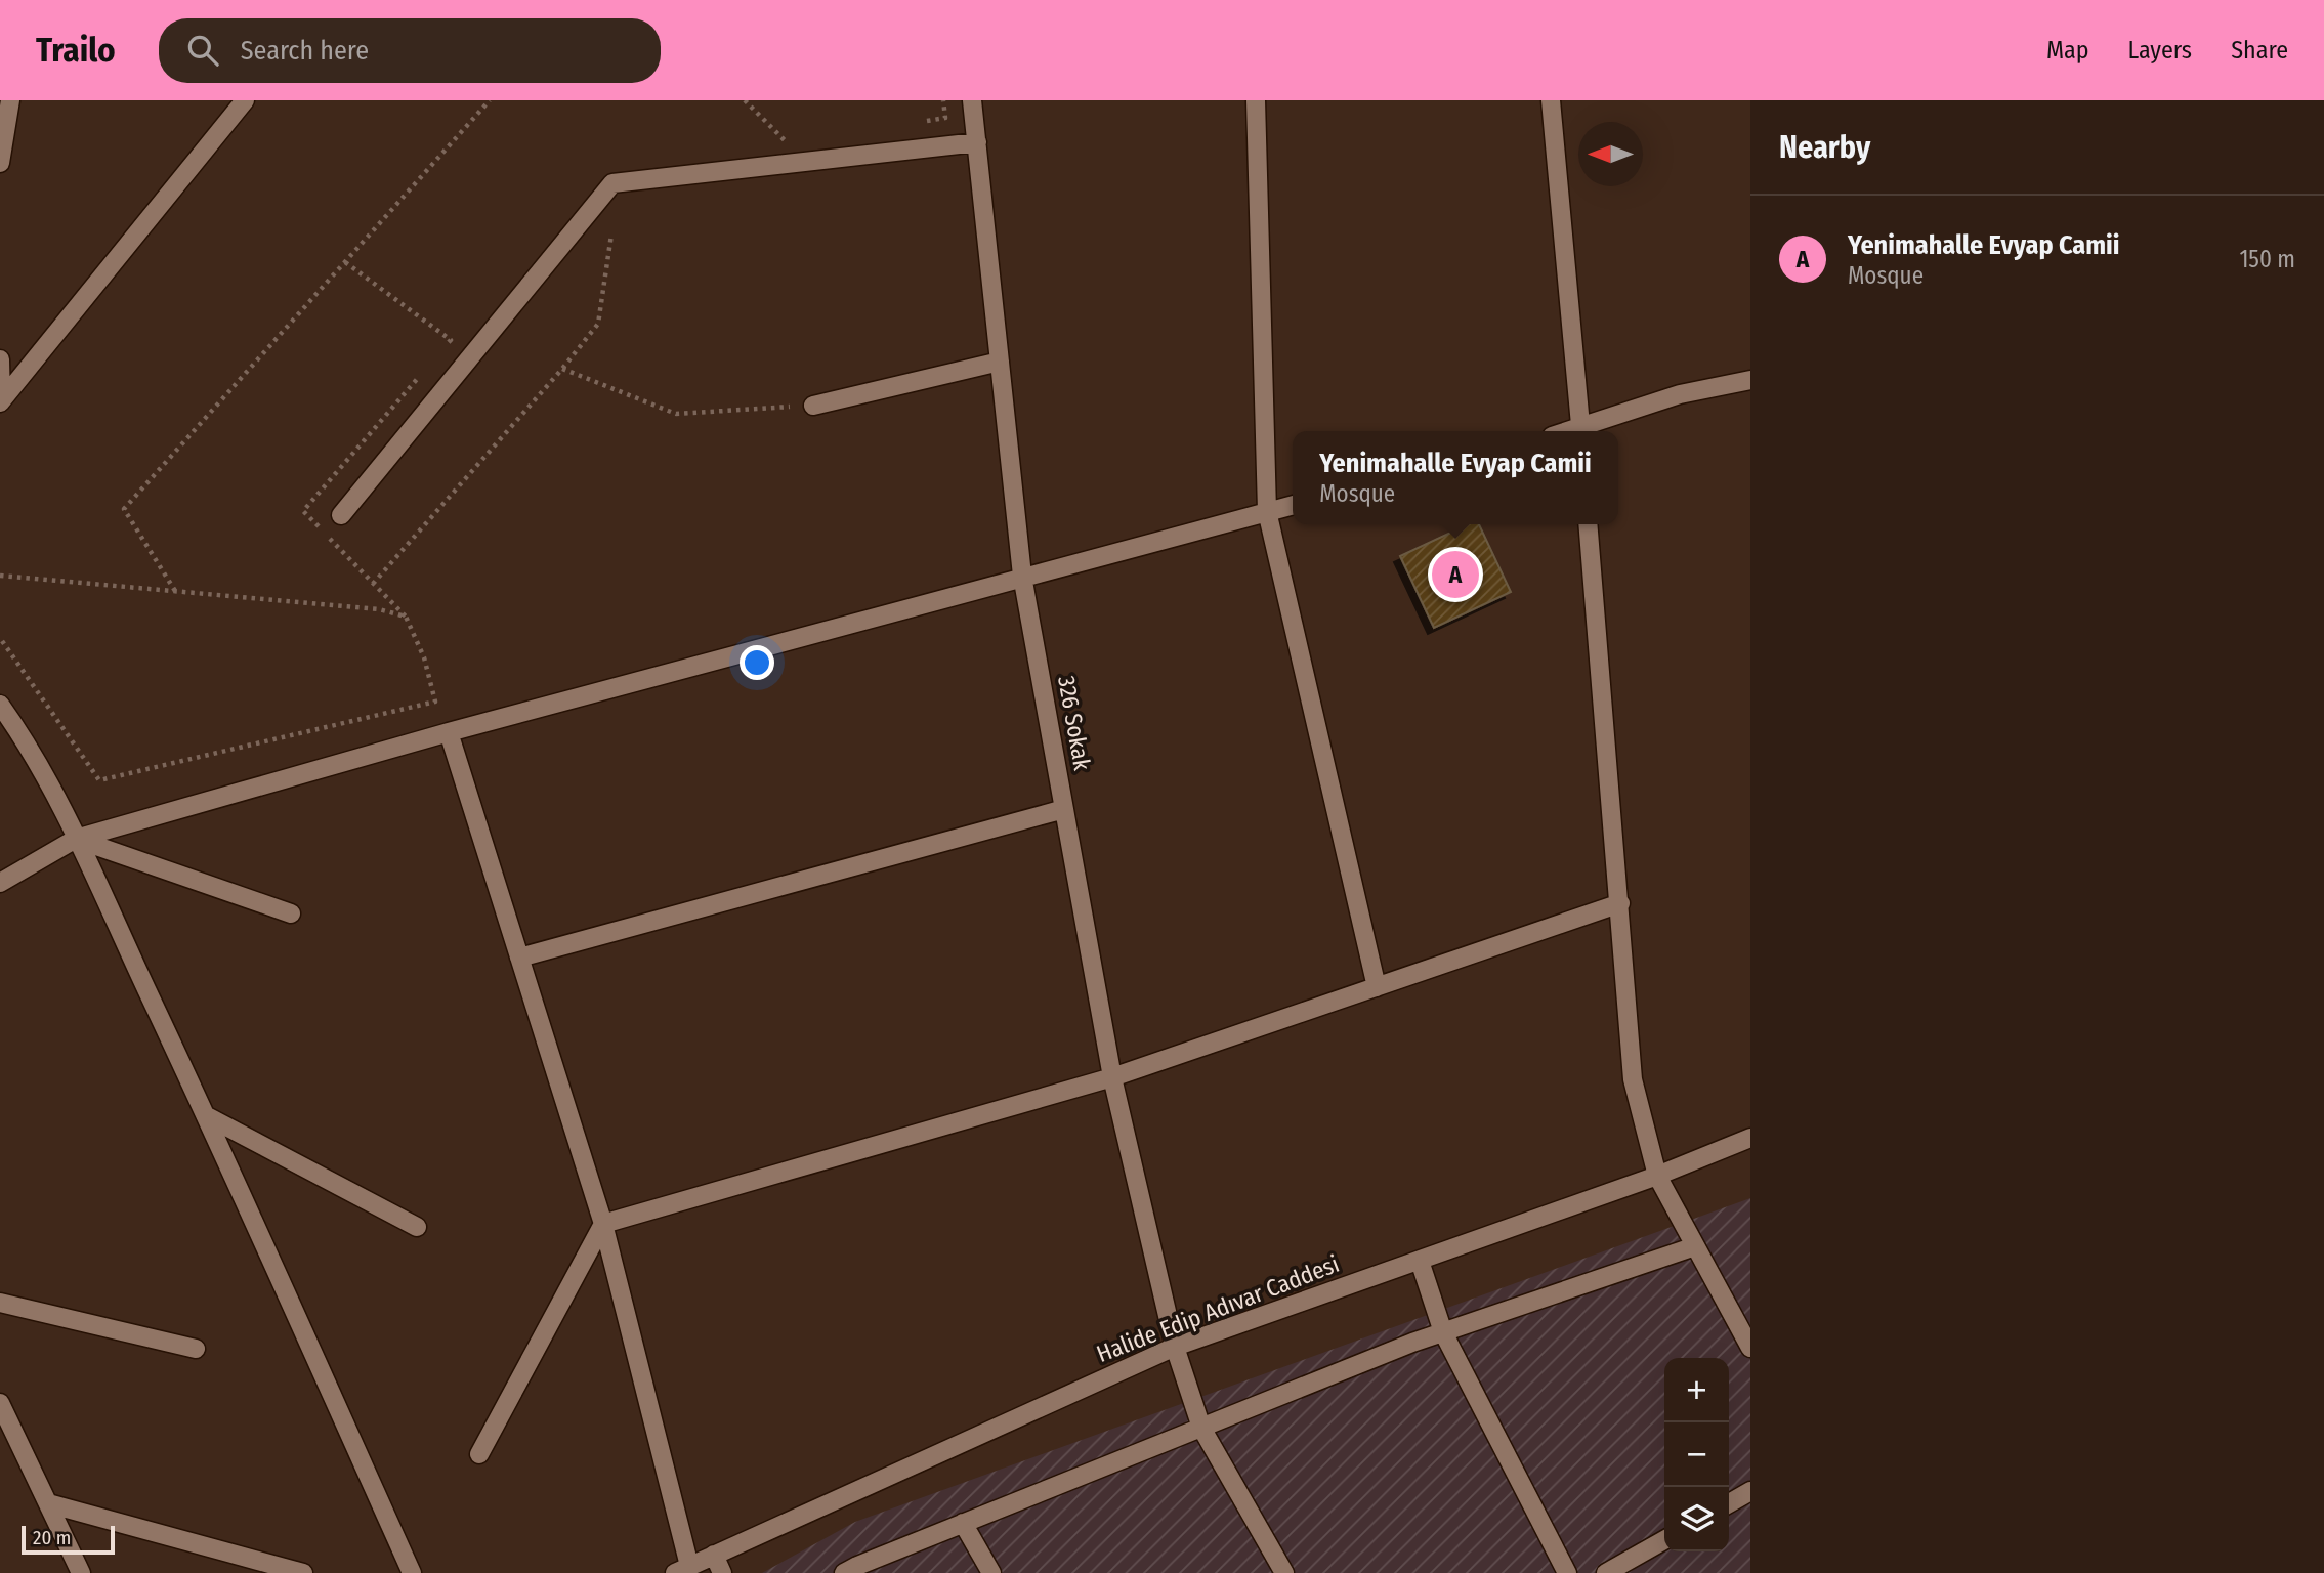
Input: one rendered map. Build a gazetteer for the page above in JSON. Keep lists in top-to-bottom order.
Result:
{
  "streets": {
    "street": ["326 Sokak", "Halide Edip Adıvar Caddesi"]
  },
  "crossings": [
    ["326 Sokak", "Halide Edip Adıvar Caddesi"]
  ],
  "scale_bar": "20 m",
  "north": "left",
  "page": {
    "header": "Trailo",
    "search": "Search here",
    "nav": ["Map", "Layers", "Share"],
    "heading": "Nearby",
    "list": [
      {
        "mark": "A",
        "name": "Yenimahalle Evyap Camii",
        "note": "Mosque",
        "value": "150 m"
      }
    ],
    "popup": ["Yenimahalle Evyap Camii", "Mosque"],
    "pins": "A",
    "map_buttons": ["+", "−"],
    "scale": "20 m"
  }
}
